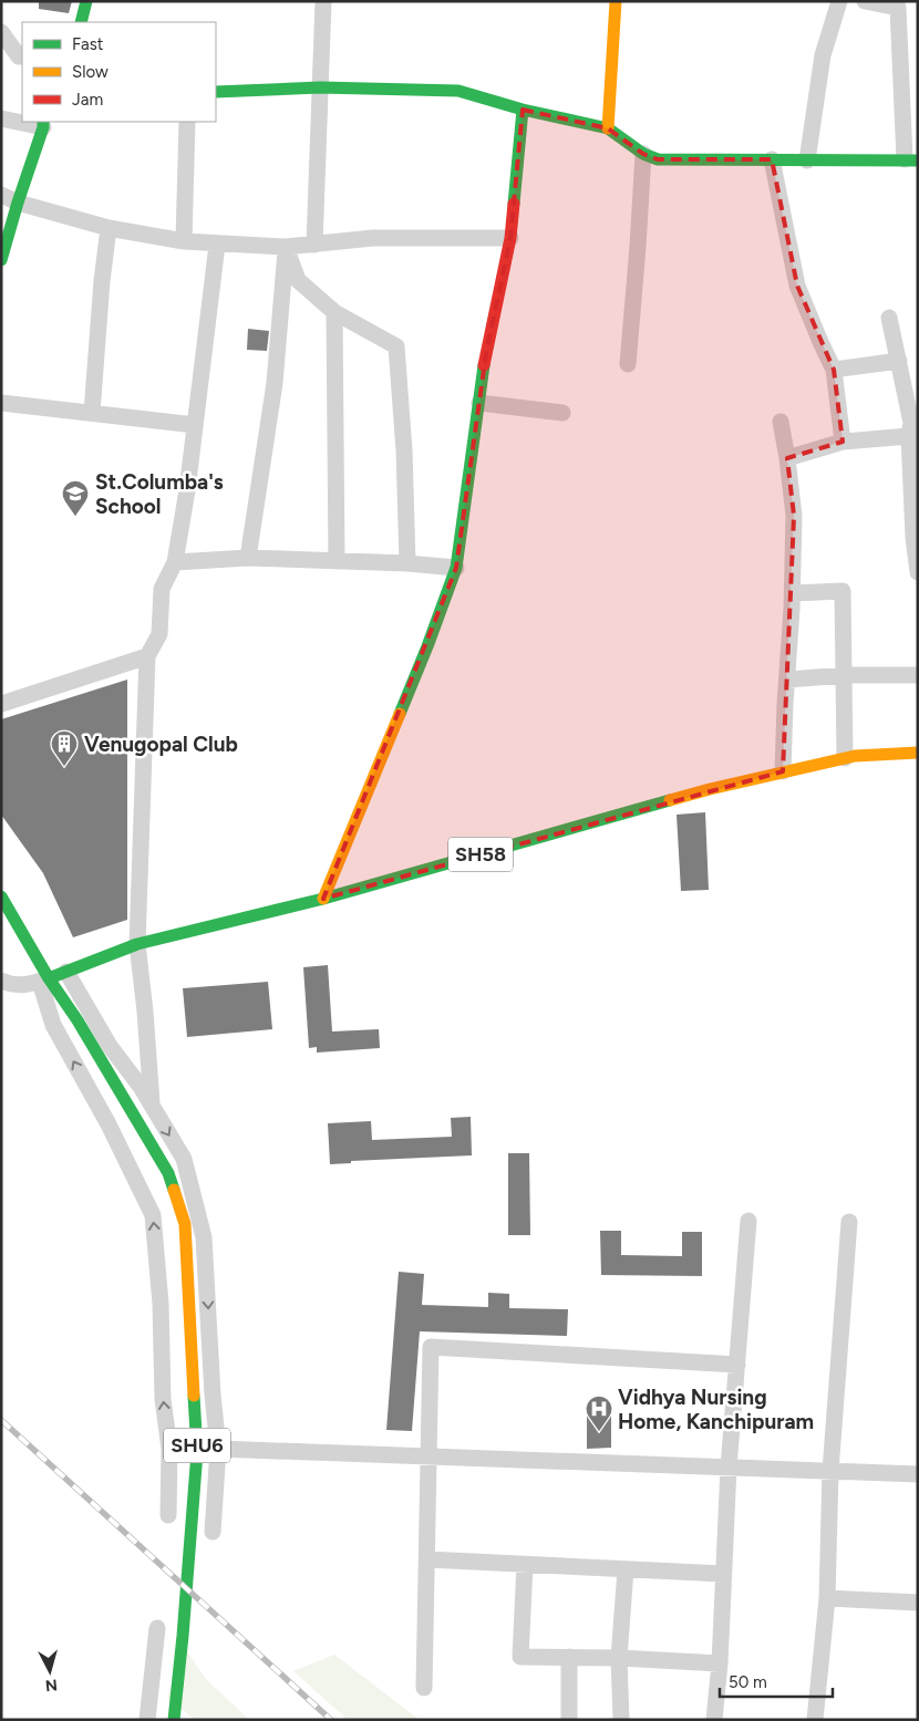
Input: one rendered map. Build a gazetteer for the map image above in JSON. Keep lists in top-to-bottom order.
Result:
{
  "streets": {
    "street": ["SH58", "SHU6"]
  },
  "crossings": [
    ["SH58", "SHU6"]
  ],
  "places": {
    "school or university": ["St.Columba's School"],
    "building": ["Venugopal Club"],
    "hospital": ["Vidhya Nursing Home, Kanchipuram"]
  },
  "legend": ["Fast", "Slow", "Jam"],
  "scale_bar": "50 m",
  "north": "bottom"
}
